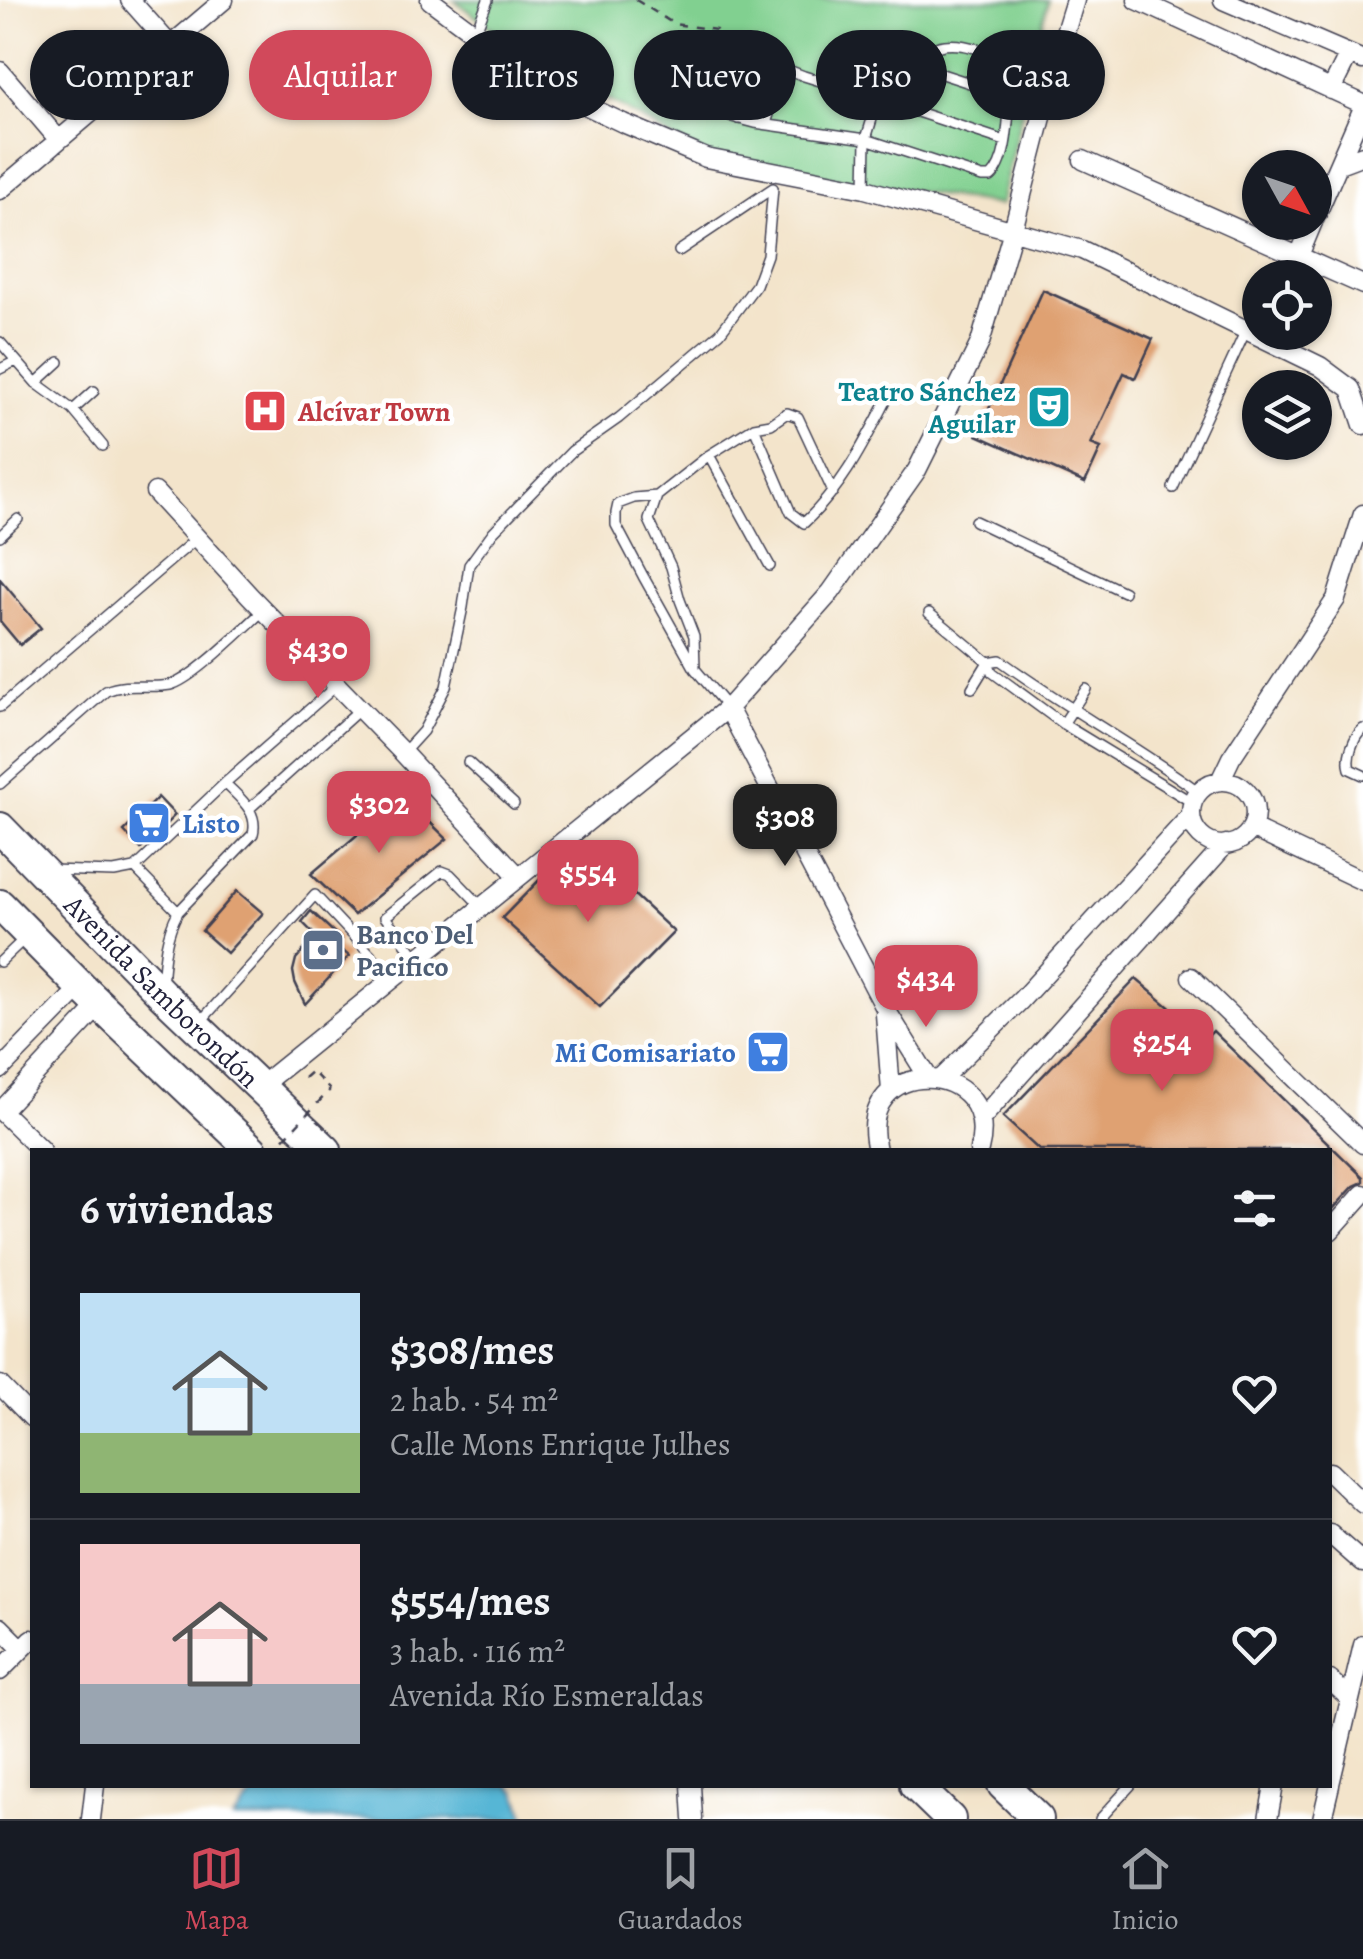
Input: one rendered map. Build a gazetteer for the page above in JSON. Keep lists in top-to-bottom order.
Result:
{
  "streets": {
    "highway": ["Avenida Samborondón"]
  },
  "places": {
    "theatre": ["Teatro Sánchez Aguilar"],
    "hospital": ["Alcívar Town"],
    "supermarket": ["Listo", "Mi Comisariato"],
    "bank": ["Banco Del Pacifico"]
  },
  "north": "bottom right",
  "page": {
    "chip": [
      "Comprar",
      "Alquilar",
      "Filtros",
      "Nuevo",
      "Piso",
      "Casa"
    ],
    "price": [
      "$430",
      "$302",
      "$308",
      "$554",
      "$434",
      "$254"
    ],
    "heading": "6 viviendas",
    "list": [
      {
        "name": "$308/mes",
        "note": "2 hab. · 54 m² · Calle Mons Enrique Julhes"
      },
      {
        "name": "$554/mes",
        "note": "3 hab. · 116 m² · Avenida Río Esmeraldas"
      }
    ],
    "tabs": ["Mapa", "Guardados", "Inicio"]
  }
}
